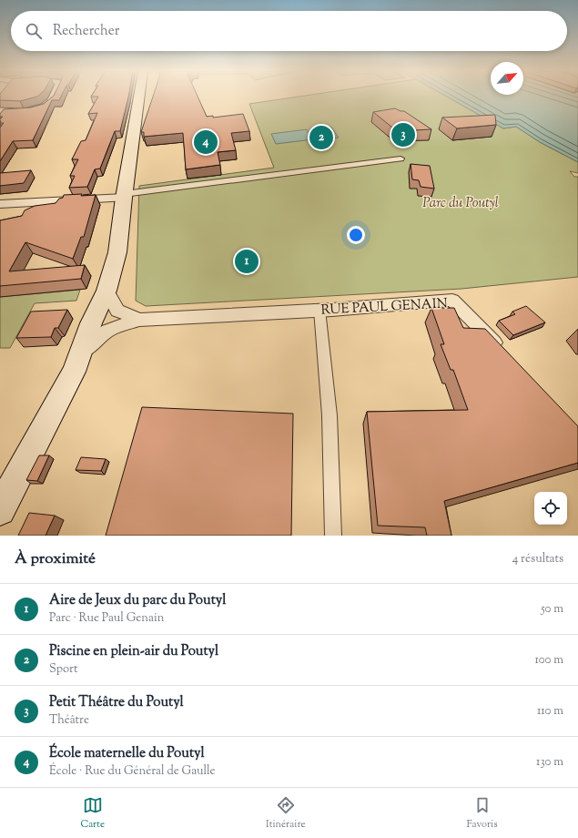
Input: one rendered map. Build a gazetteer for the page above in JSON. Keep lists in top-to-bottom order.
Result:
{
  "streets": {
    "street": ["RUE PAUL GENAIN"]
  },
  "parks": ["Parc du Poutyl"],
  "north": "top right",
  "page": {
    "search": "Rechercher",
    "pins": [
      "3",
      "2",
      "4",
      "1"
    ],
    "heading": ["À proximité", "4 résultats"],
    "list": [
      {
        "mark": "1",
        "name": "Aire de Jeux du parc du Poutyl",
        "note": "Parc · Rue Paul Genain",
        "value": "50 m"
      },
      {
        "mark": "2",
        "name": "Piscine en plein-air du Poutyl",
        "note": "Sport",
        "value": "100 m"
      },
      {
        "mark": "3",
        "name": "Petit Théâtre du Poutyl",
        "note": "Théâtre",
        "value": "110 m"
      },
      {
        "mark": "4",
        "name": "École maternelle du Poutyl",
        "note": "École · Rue du Général de Gaulle",
        "value": "130 m"
      }
    ],
    "nav": ["Carte", "Itinéraire", "Favoris"]
  }
}
